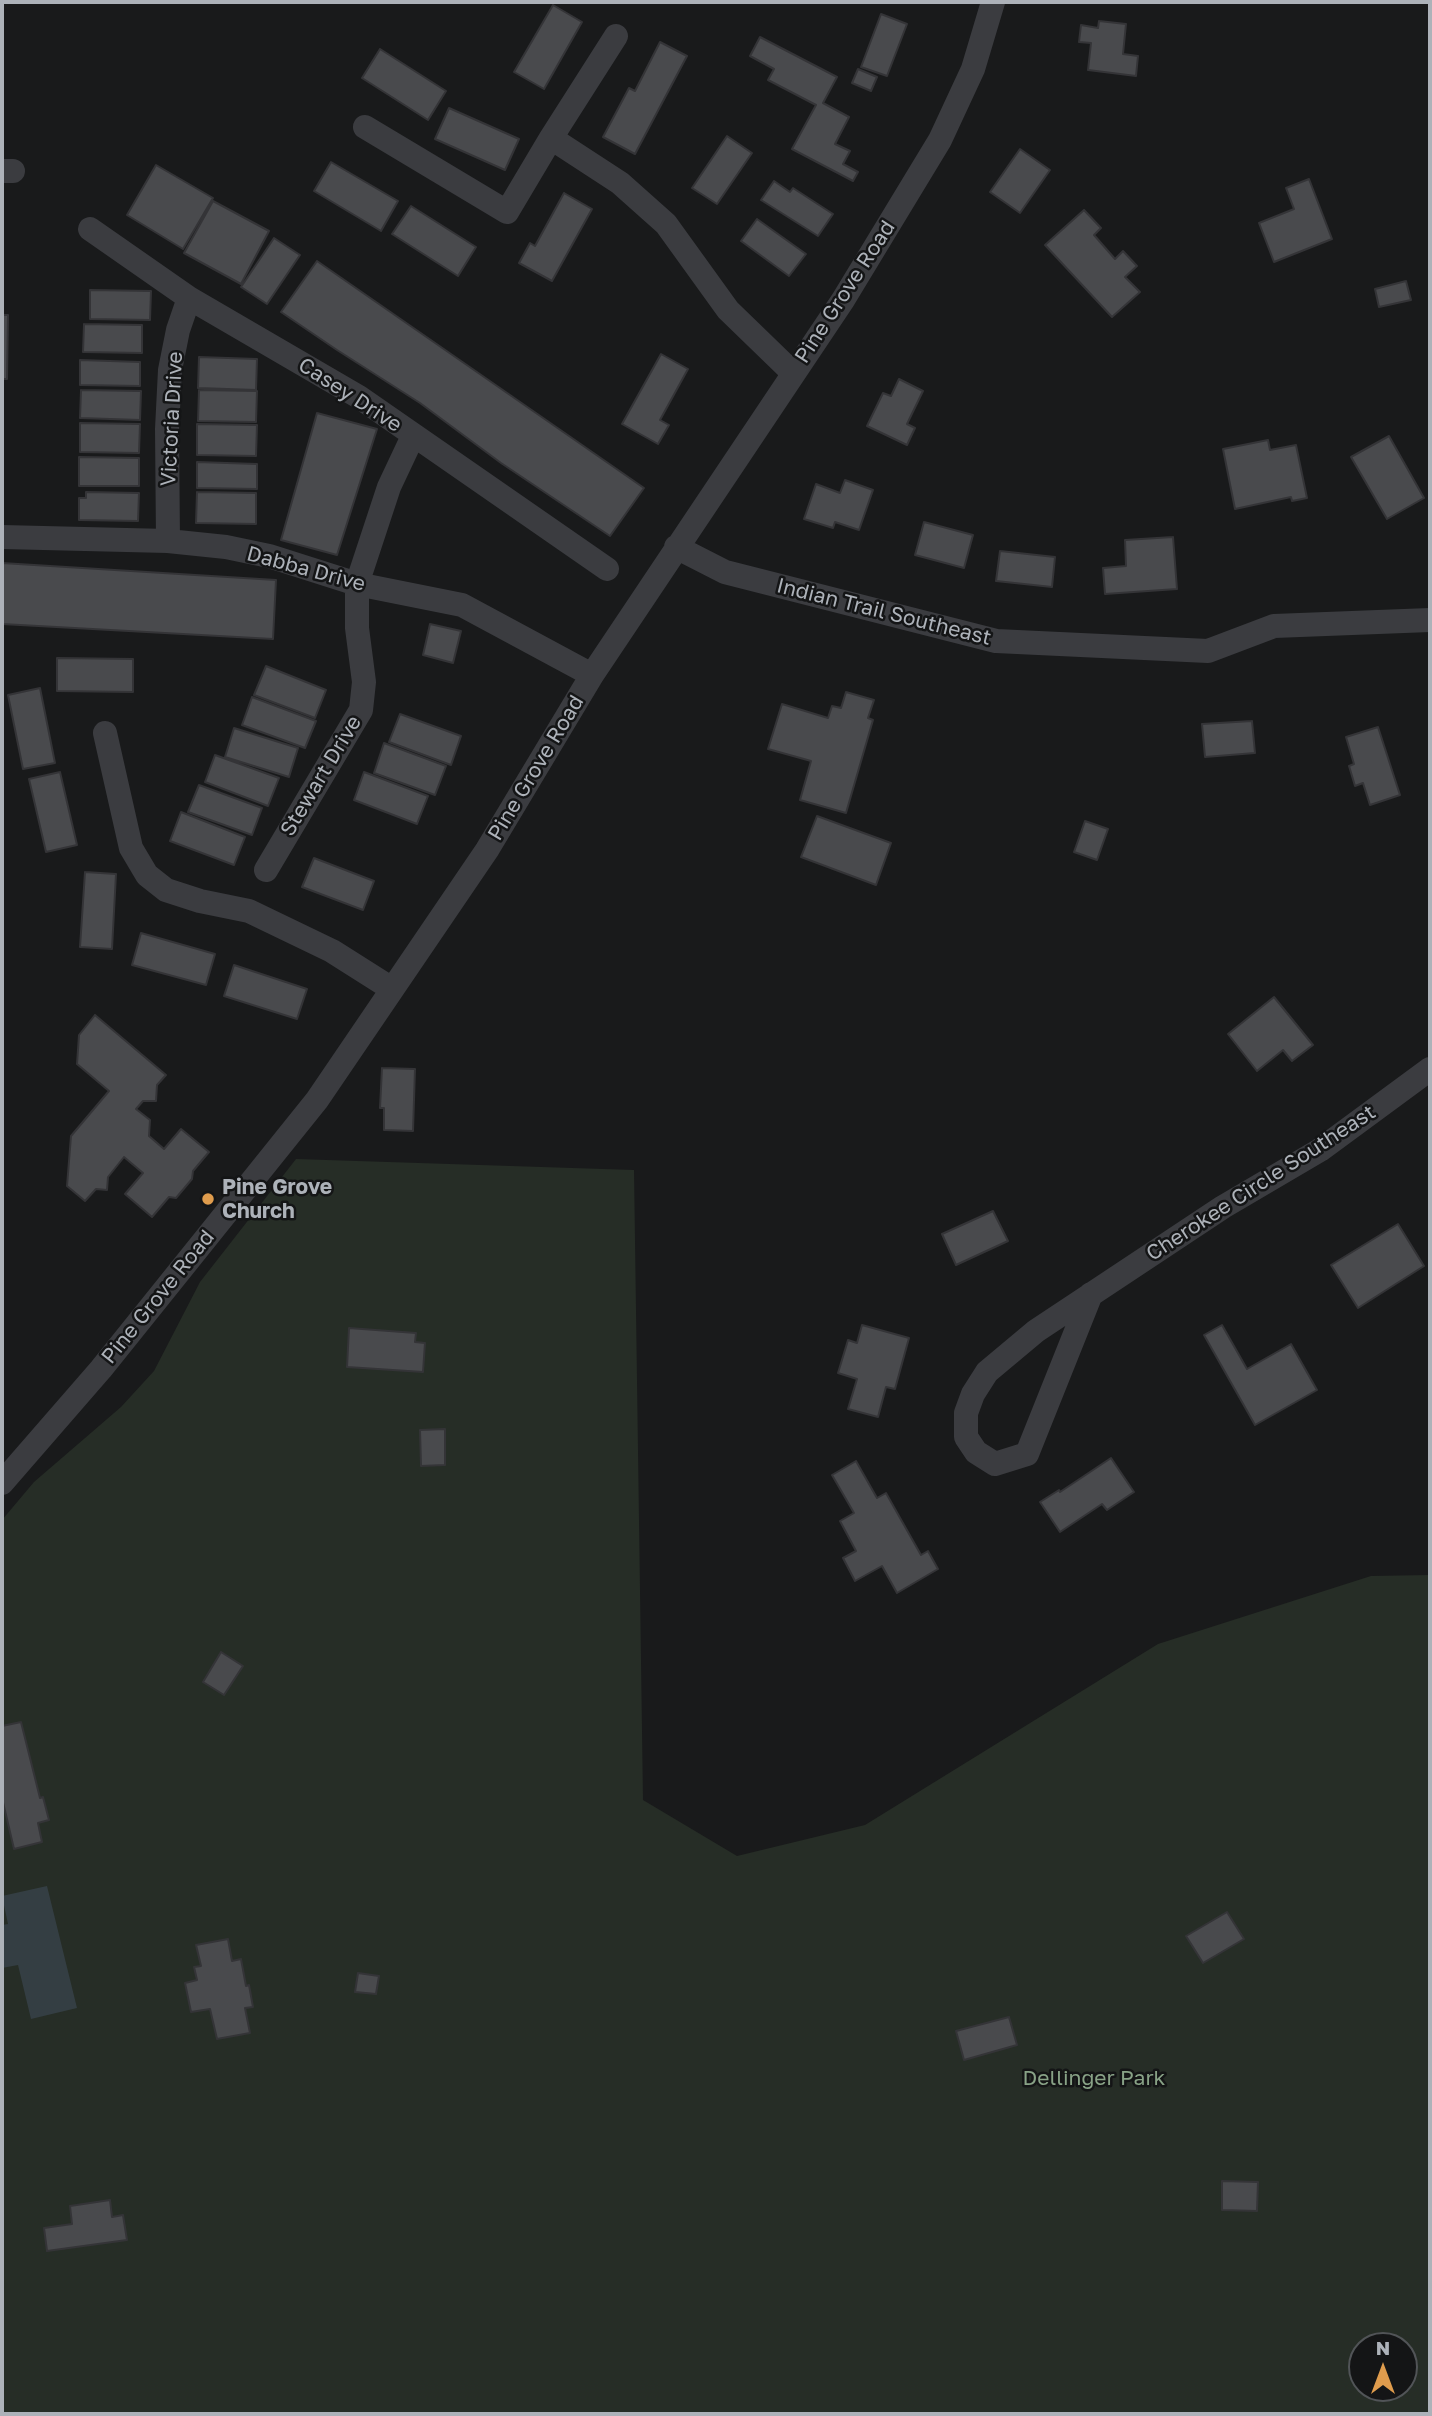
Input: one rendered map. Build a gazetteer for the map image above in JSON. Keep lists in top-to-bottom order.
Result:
{
  "streets": {
    "street": [
      "Pine Grove Road",
      "Casey Drive",
      "Victoria Drive",
      "Dabba Drive",
      "Indian Trail Southeast",
      "Stewart Drive",
      "Cherokee Circle Southeast"
    ]
  },
  "crossings": [
    ["Pine Grove Road", "Dabba Drive"],
    ["Pine Grove Road", "Indian Trail Southeast"],
    ["Casey Drive", "Victoria Drive"],
    ["Casey Drive", "Stewart Drive"],
    ["Victoria Drive", "Dabba Drive"],
    ["Dabba Drive", "Stewart Drive"]
  ],
  "parks": ["Dellinger Park"],
  "places": ["Pine Grove Church"],
  "north": "top"
}
